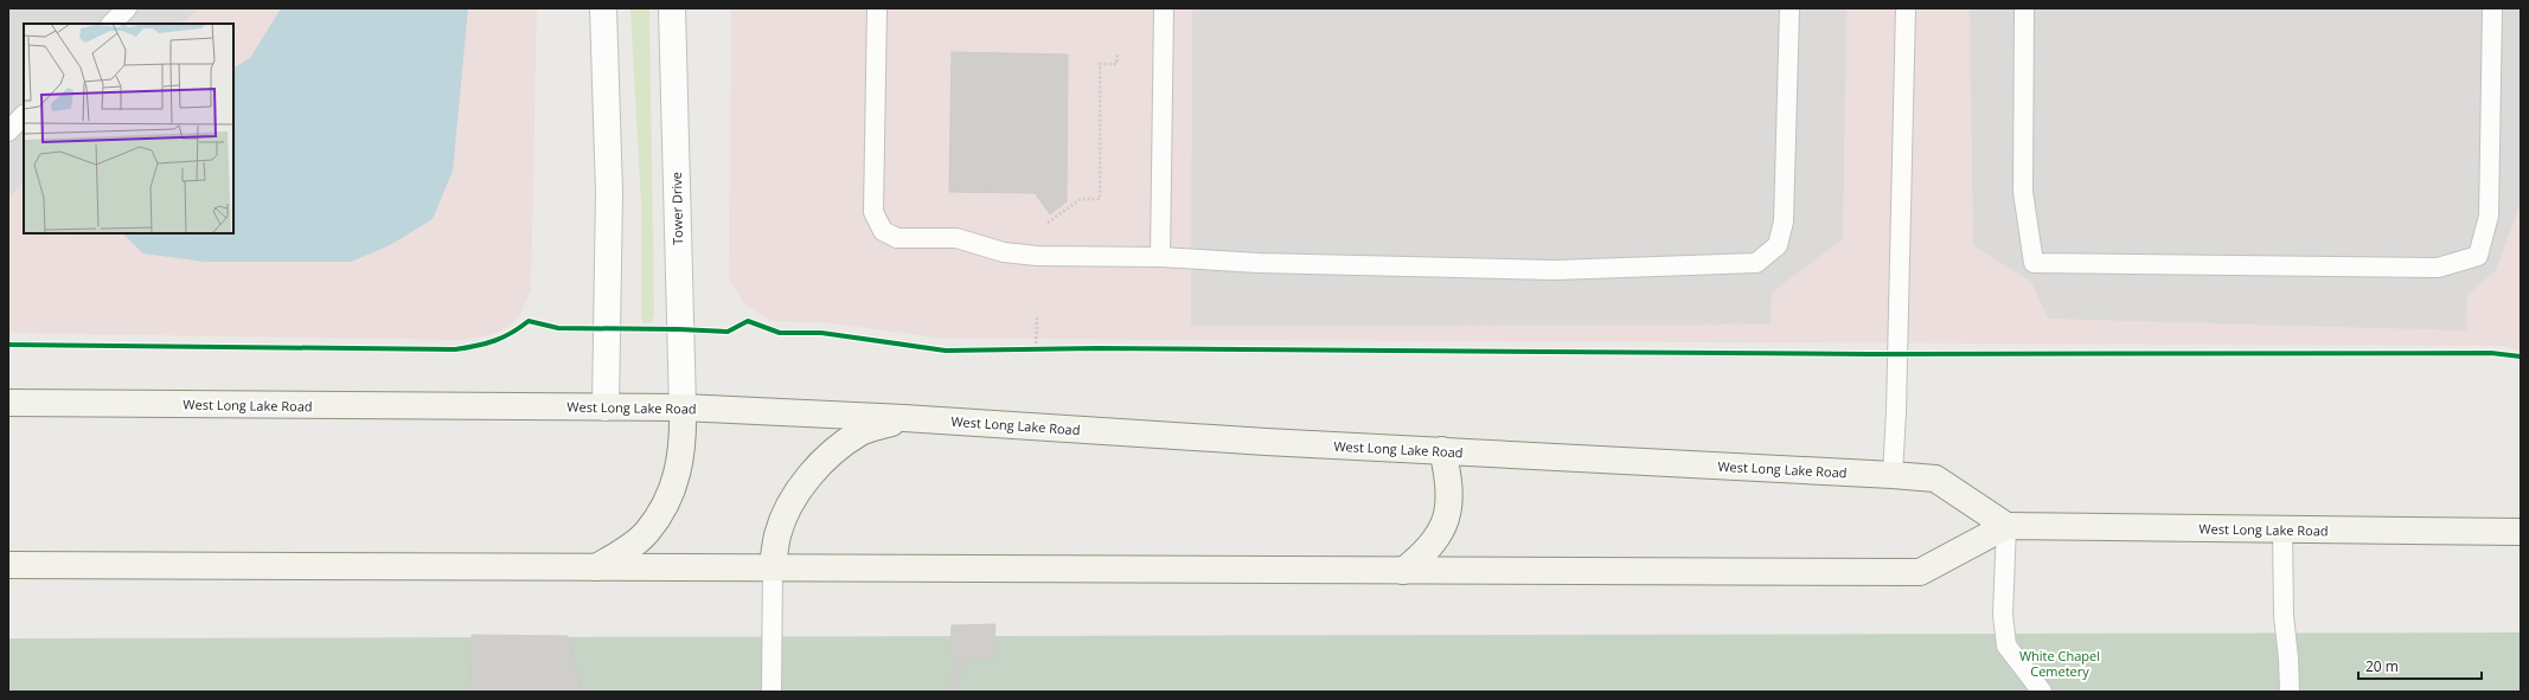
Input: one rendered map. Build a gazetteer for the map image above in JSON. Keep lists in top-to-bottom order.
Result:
{
  "streets": {
    "main road": ["West Long Lake Road"],
    "street": ["Tower Drive"]
  },
  "crossings": [
    ["Tower Drive", "West Long Lake Road"]
  ],
  "parks": ["White Chapel Cemetery"],
  "scale_bar": "20 m"
}
